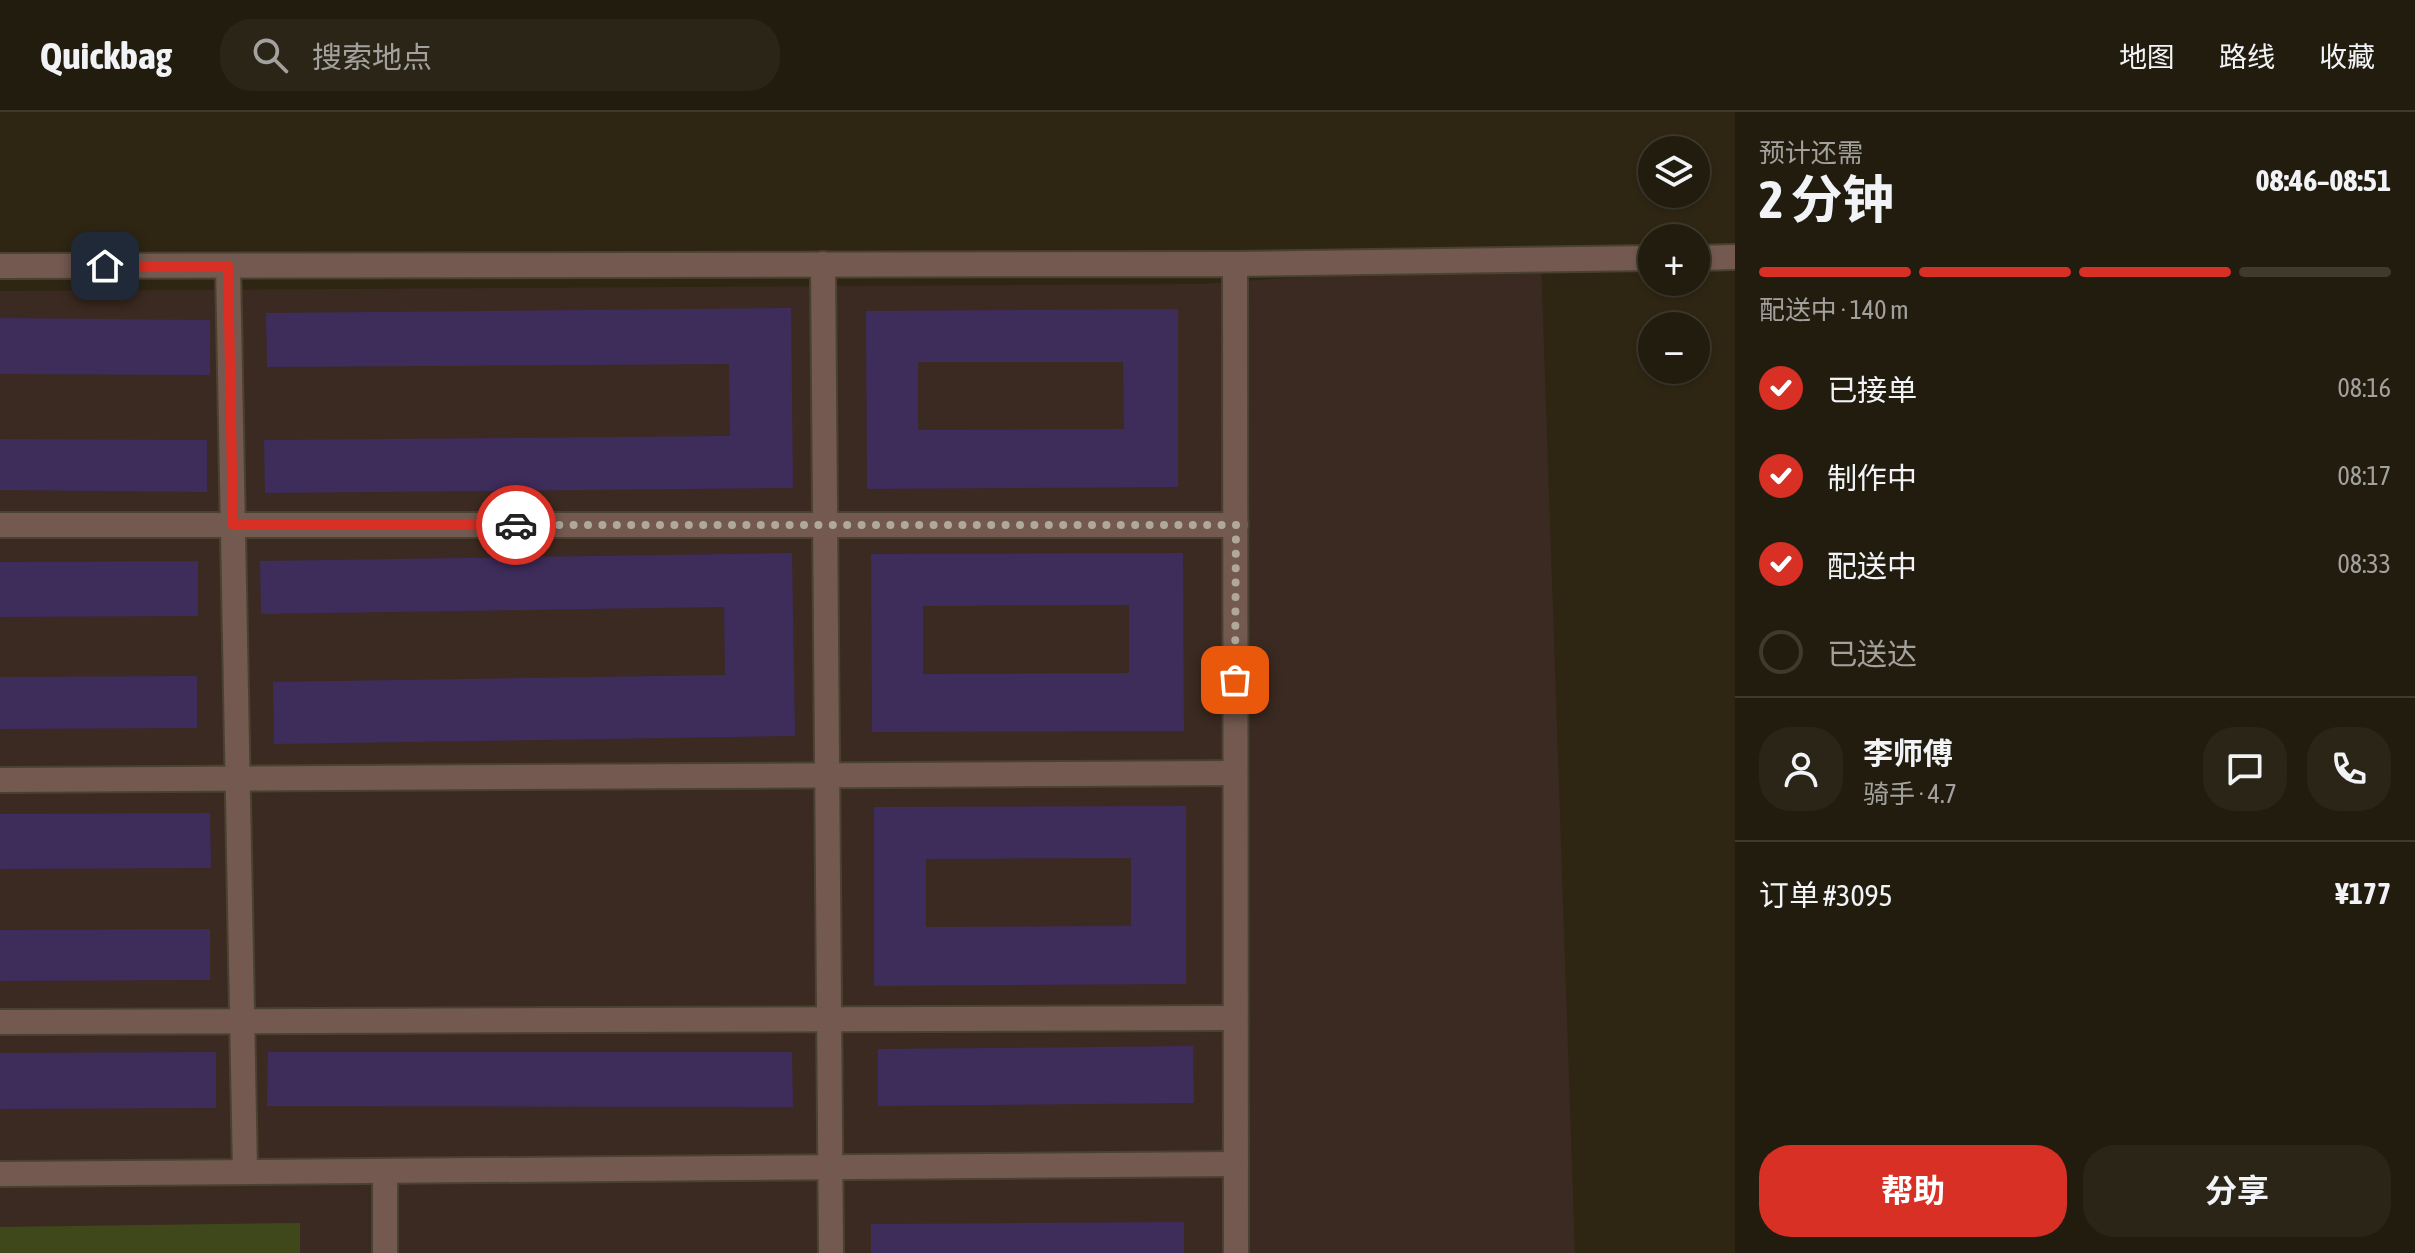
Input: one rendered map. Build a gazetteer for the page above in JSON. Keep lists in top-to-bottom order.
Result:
{
  "page": {
    "header": "Quickbag",
    "search": "搜索地点",
    "nav": ["地图", "路线", "收藏"],
    "heading": ["2 分钟", "预计还需", "08:46–08:51"],
    "panel": [
      "李师傅",
      "骑手 · 4.7",
      "订单 #3095",
      "¥177"
    ],
    "map_buttons": ["+", "−"],
    "bar": "配送中 · 140 m",
    "list": [
      ["已接单", "08:16"],
      ["制作中", "08:17"],
      ["配送中", "08:33"],
      "已送达"
    ],
    "buttons": ["帮助", "分享"]
  }
}
